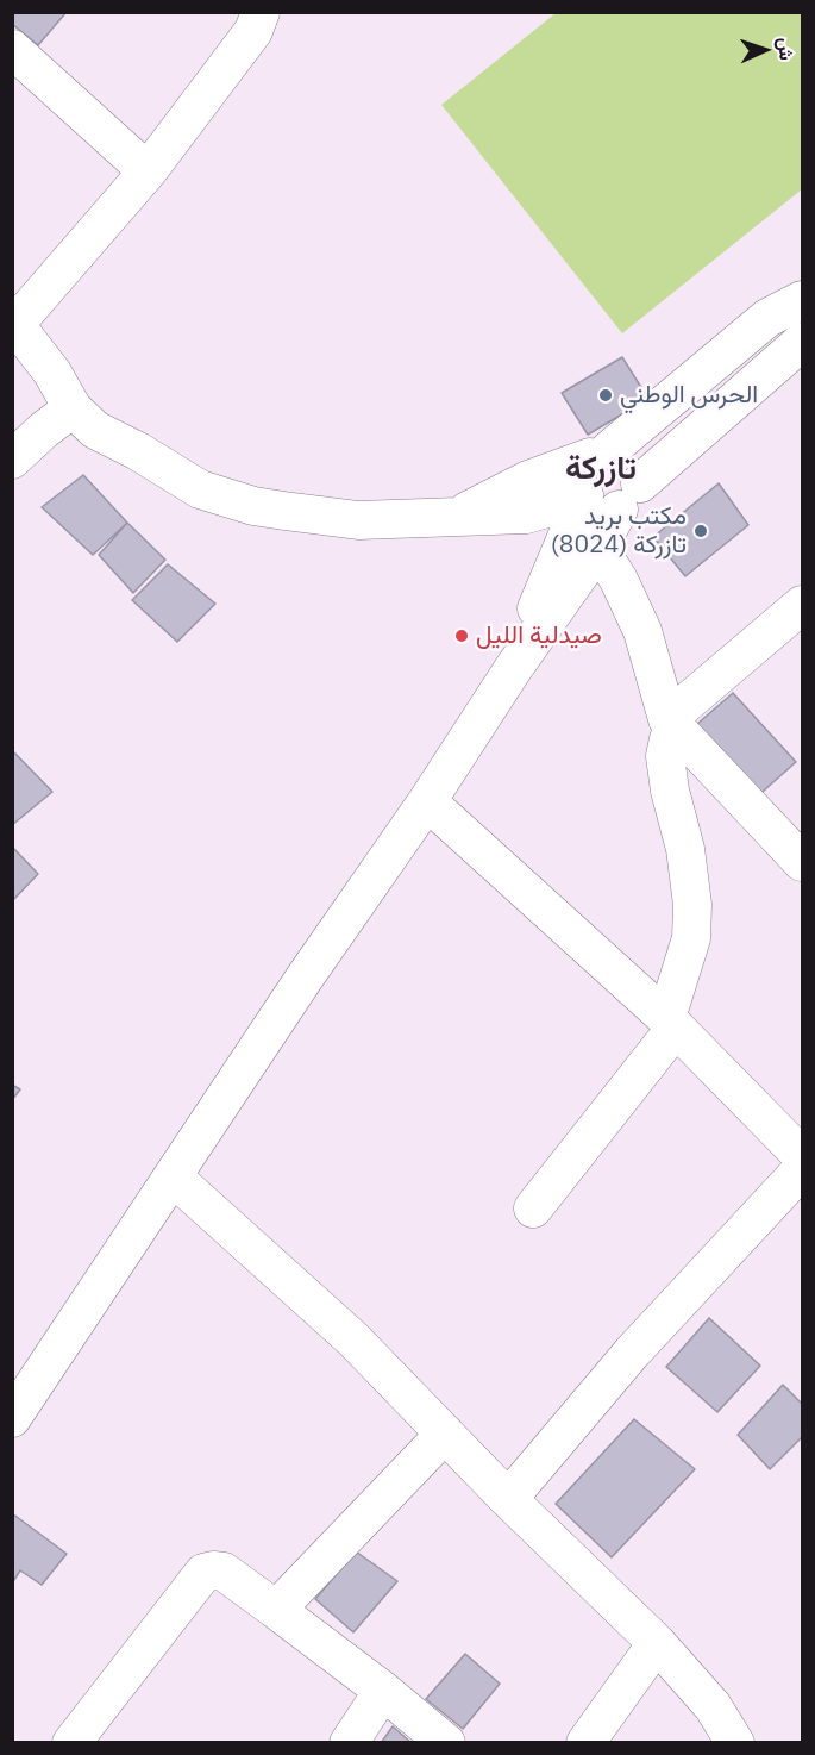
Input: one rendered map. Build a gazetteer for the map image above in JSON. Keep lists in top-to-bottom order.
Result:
{
  "districts": ["تازركة"],
  "places": ["الحرس الوطني", "مكتب بريد تازركة (8024)", "صيدلية الليل"],
  "north": "right"
}
